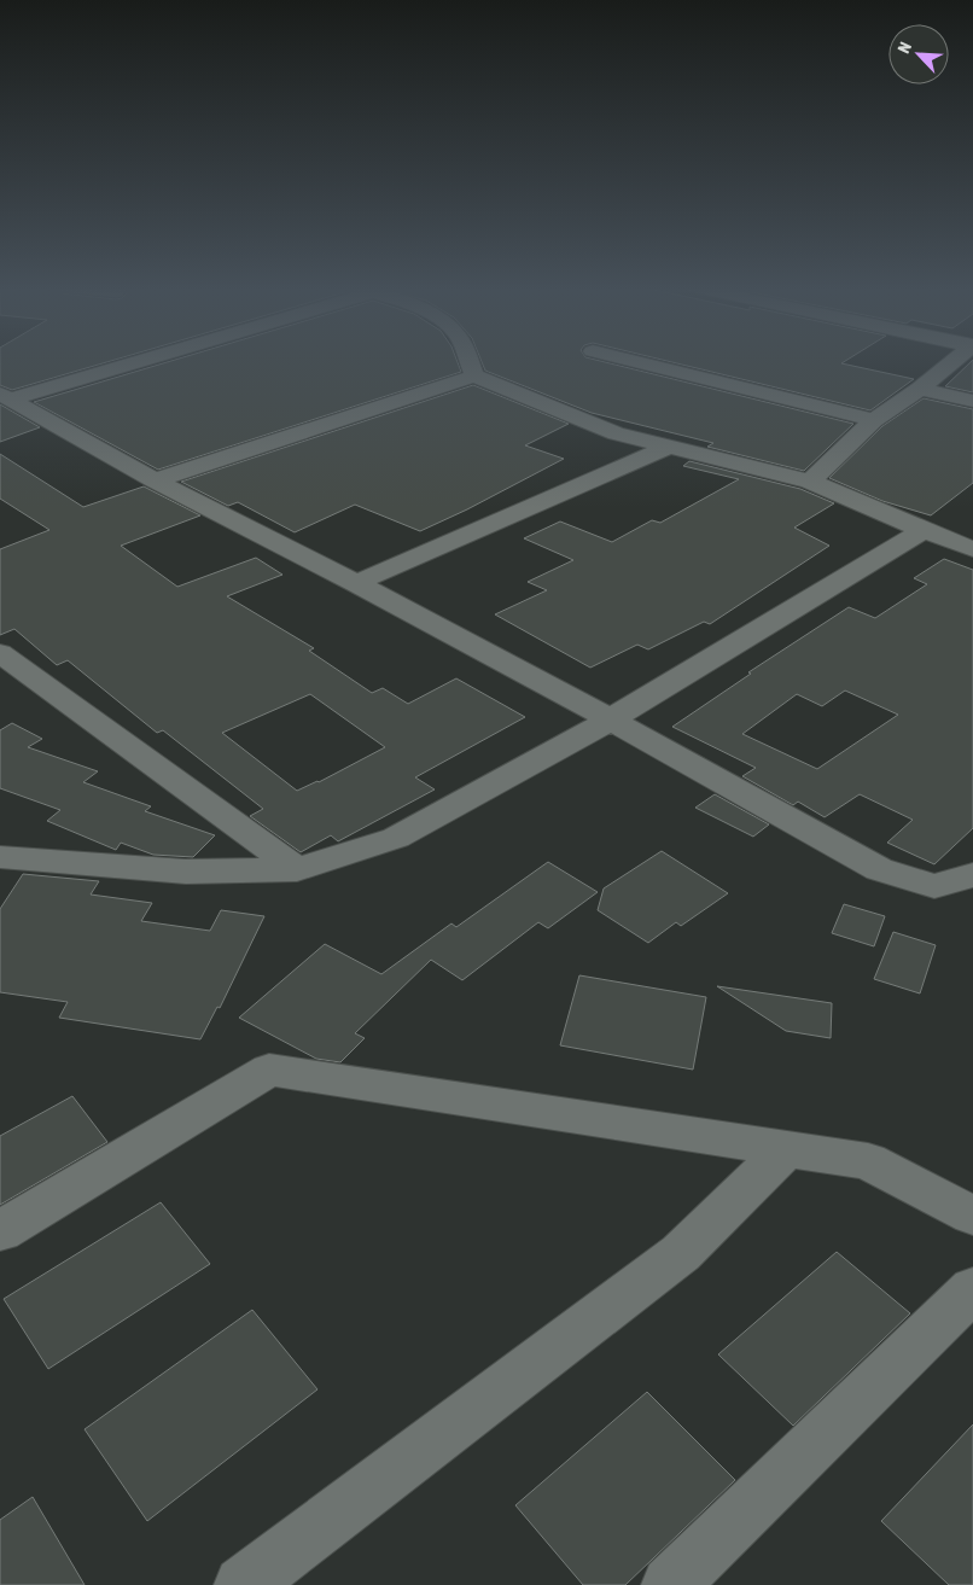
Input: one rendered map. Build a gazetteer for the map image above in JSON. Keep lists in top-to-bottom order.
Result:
{
  "north": "top left"
}
